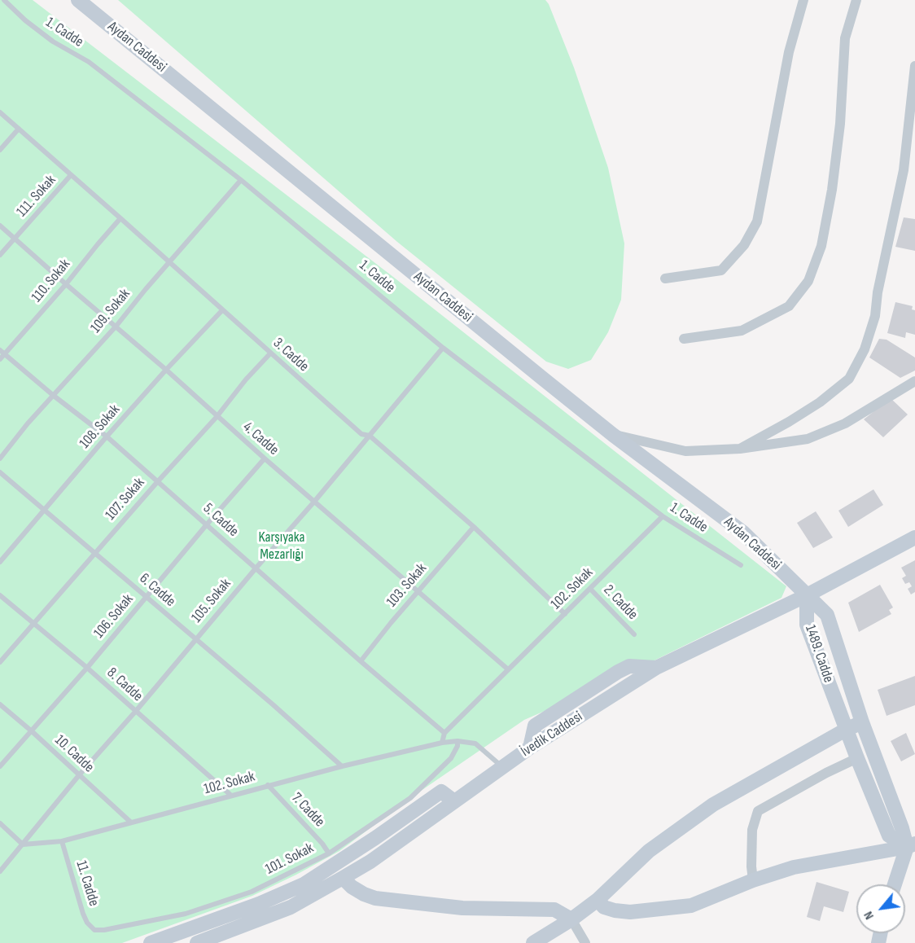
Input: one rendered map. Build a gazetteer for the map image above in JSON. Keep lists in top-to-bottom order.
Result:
{
  "streets": {
    "street": ["Aydan Caddesi", "1489. Cadde", "İvedik Caddesi"],
    "lane": [
      "1. Cadde",
      "111. Sokak",
      "110. Sokak",
      "109. Sokak",
      "3. Cadde",
      "108. Sokak",
      "4. Cadde",
      "107. Sokak",
      "5. Cadde",
      "103. Sokak",
      "102. Sokak",
      "6. Cadde",
      "105. Sokak",
      "2. Cadde",
      "106. Sokak",
      "8. Cadde",
      "10. Cadde",
      "7. Cadde",
      "101. Sokak",
      "11. Cadde"
    ]
  },
  "crossings": [
    ["1. Cadde", "109. Sokak"],
    ["1. Cadde", "102. Sokak"],
    ["1. Cadde", "105. Sokak"],
    ["Aydan Caddesi", "1489. Cadde"],
    ["Aydan Caddesi", "İvedik Caddesi"],
    ["111. Sokak", "3. Cadde"],
    ["111. Sokak", "4. Cadde"],
    ["110. Sokak", "3. Cadde"],
    ["110. Sokak", "4. Cadde"],
    ["110. Sokak", "5. Cadde"],
    ["109. Sokak", "3. Cadde"],
    ["109. Sokak", "4. Cadde"],
    ["109. Sokak", "5. Cadde"],
    ["3. Cadde", "108. Sokak"],
    ["3. Cadde", "107. Sokak"],
    ["3. Cadde", "103. Sokak"],
    ["3. Cadde", "102. Sokak"],
    ["3. Cadde", "105. Sokak"],
    ["108. Sokak", "4. Cadde"],
    ["108. Sokak", "5. Cadde"],
    ["108. Sokak", "6. Cadde"],
    ["4. Cadde", "107. Sokak"],
    ["4. Cadde", "103. Sokak"],
    ["4. Cadde", "102. Sokak"],
    ["4. Cadde", "105. Sokak"],
    ["4. Cadde", "106. Sokak"],
    ["107. Sokak", "5. Cadde"],
    ["107. Sokak", "6. Cadde"],
    ["107. Sokak", "8. Cadde"],
    ["5. Cadde", "103. Sokak"],
    ["5. Cadde", "102. Sokak"],
    ["5. Cadde", "105. Sokak"],
    ["5. Cadde", "106. Sokak"],
    ["102. Sokak", "6. Cadde"],
    ["102. Sokak", "105. Sokak"],
    ["102. Sokak", "2. Cadde"],
    ["102. Sokak", "8. Cadde"],
    ["102. Sokak", "İvedik Caddesi"],
    ["102. Sokak", "10. Cadde"],
    ["102. Sokak", "7. Cadde"],
    ["102. Sokak", "101. Sokak"],
    ["102. Sokak", "11. Cadde"],
    ["6. Cadde", "105. Sokak"],
    ["6. Cadde", "106. Sokak"],
    ["105. Sokak", "8. Cadde"],
    ["105. Sokak", "10. Cadde"],
    ["106. Sokak", "8. Cadde"],
    ["106. Sokak", "10. Cadde"],
    ["1489. Cadde", "İvedik Caddesi"],
    ["7. Cadde", "101. Sokak"],
    ["101. Sokak", "11. Cadde"]
  ],
  "parks": ["Karşıyaka Mezarlığı"],
  "north": "bottom left"
}
